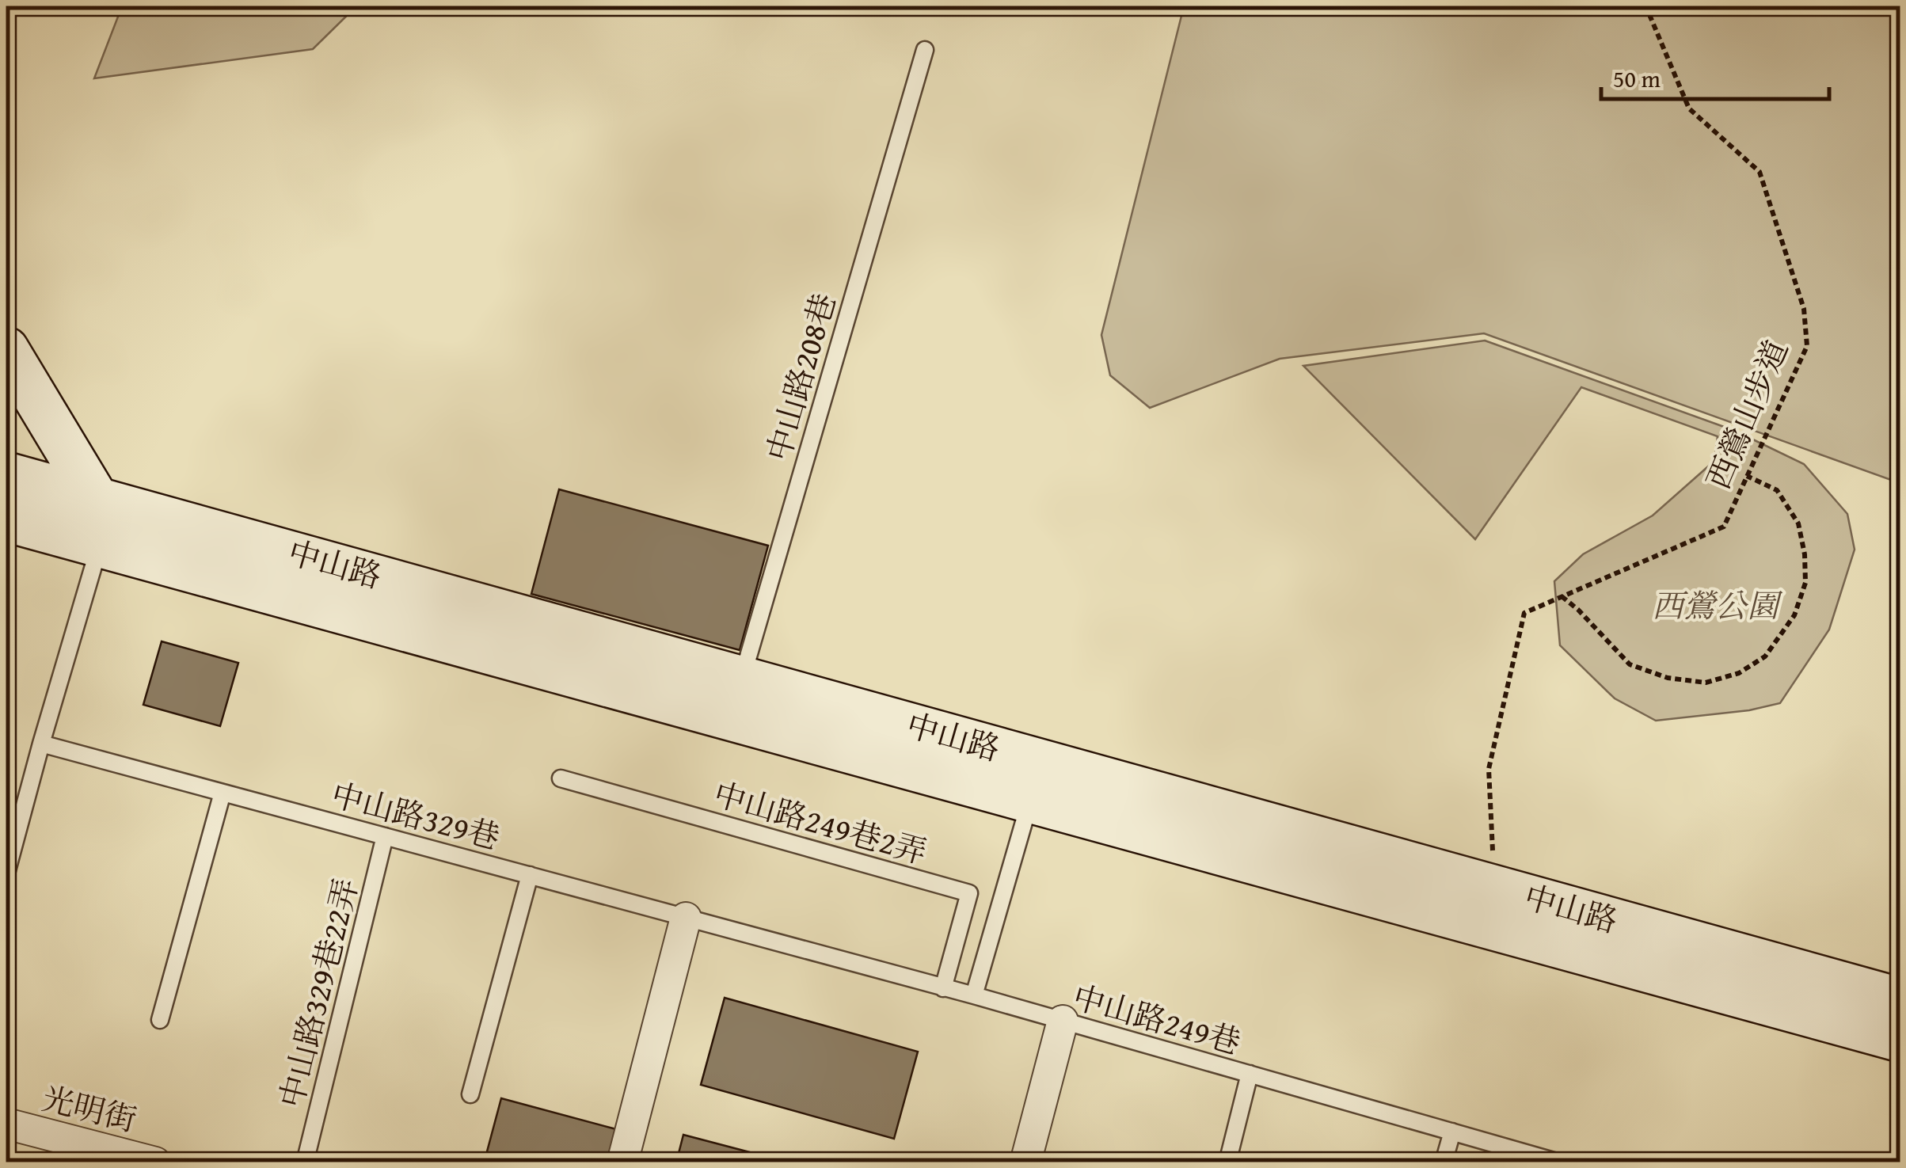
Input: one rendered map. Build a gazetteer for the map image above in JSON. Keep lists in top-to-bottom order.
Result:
{
  "streets": {
    "street": ["中山路", "光明街"],
    "lane": [
      "中山路208巷",
      "中山路329巷",
      "中山路249巷2弄",
      "中山路329巷22弄",
      "中山路249巷"
    ],
    "path": ["西鶯山步道"]
  },
  "crossings": [
    ["中山路208巷", "中山路"],
    ["西鶯山步道", "中山路"],
    ["中山路329巷", "中山路249巷2弄"],
    ["中山路329巷", "中山路329巷22弄"],
    ["中山路329巷", "中山路249巷"]
  ],
  "parks": ["西鶯公園"],
  "scale_bar": "50 m"
}
